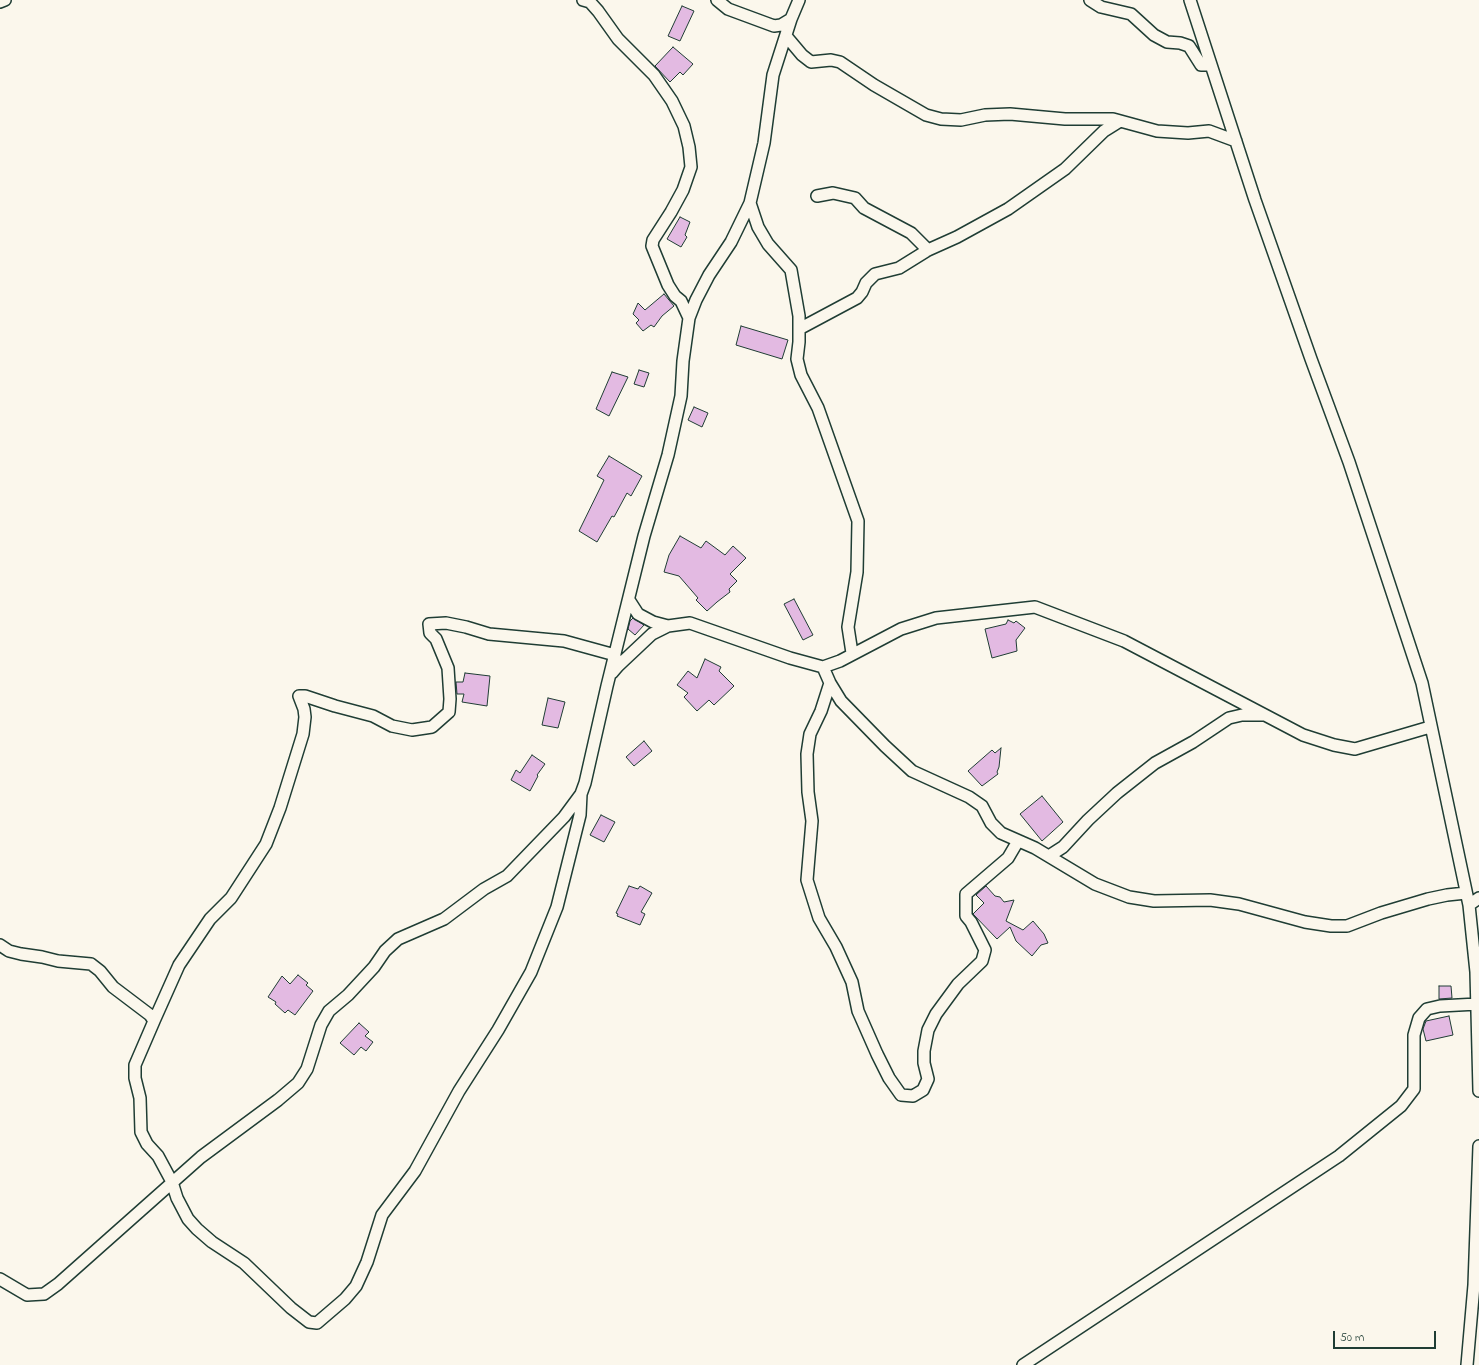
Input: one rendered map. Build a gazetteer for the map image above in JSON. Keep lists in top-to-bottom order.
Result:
{
  "scale_bar": "50 m"
}
